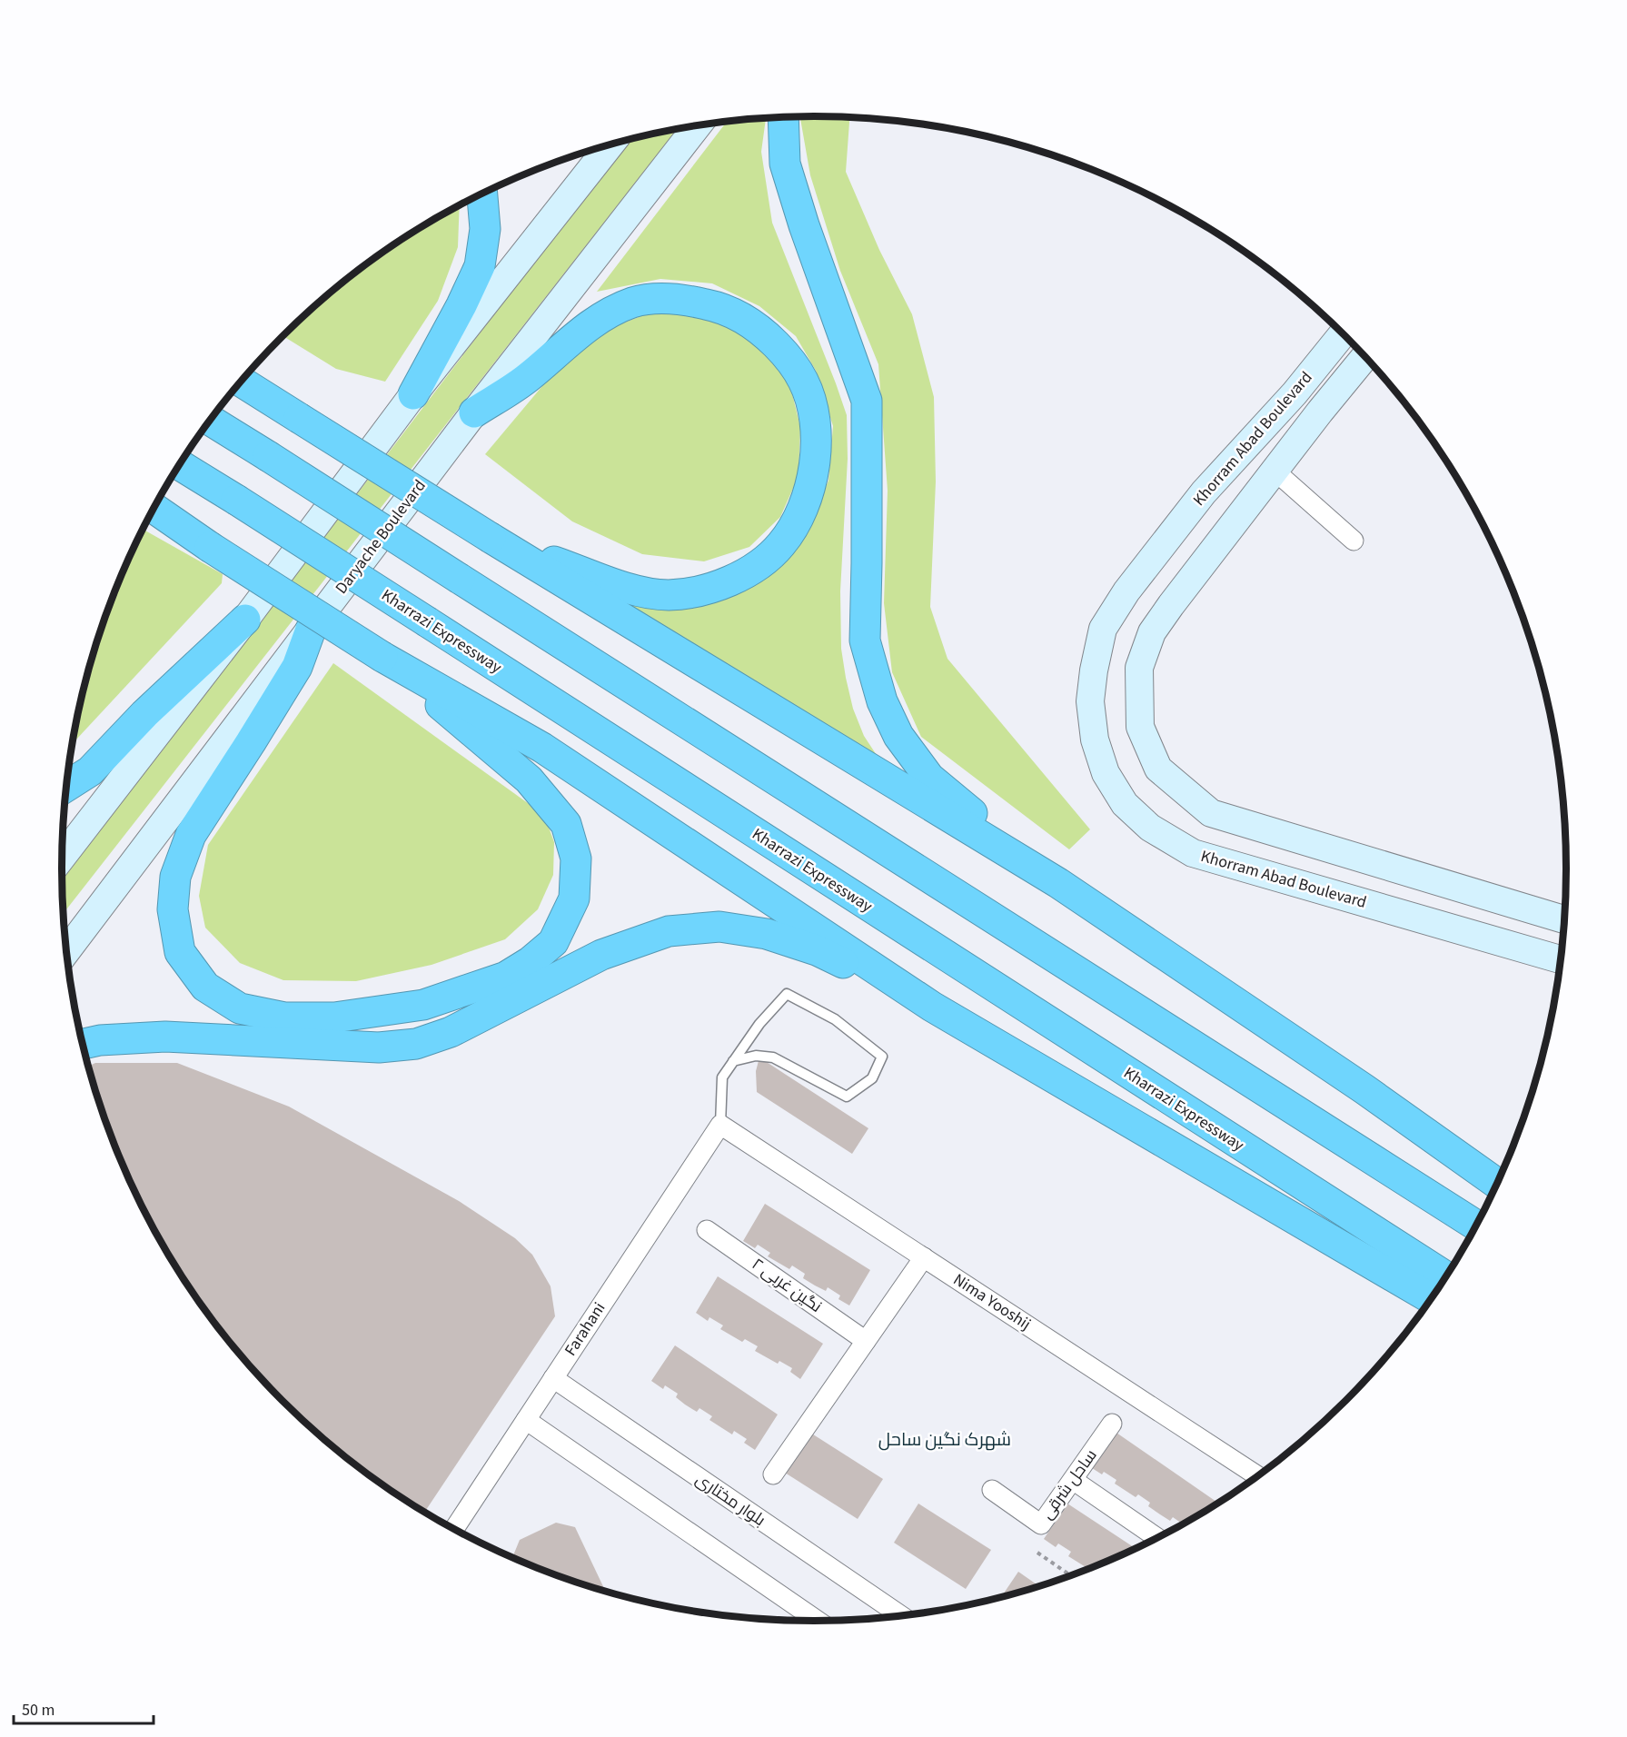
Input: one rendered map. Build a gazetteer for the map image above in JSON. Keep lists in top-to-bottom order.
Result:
{
  "streets": {
    "highway": ["Kharrazi Expressway"],
    "street": [
      "Khorram Abad Boulevard",
      "Daryache Boulevard",
      "نگین غربی ۲",
      "Nima Yooshij",
      "Farahani",
      "ساحل شرقی",
      "بلوار مختاری"
    ]
  },
  "crossings": [
    ["Nima Yooshij", "Farahani"],
    ["Farahani", "بلوار مختاری"]
  ],
  "districts": ["شهرک نگین ساحل"],
  "scale_bar": "50 m"
}
